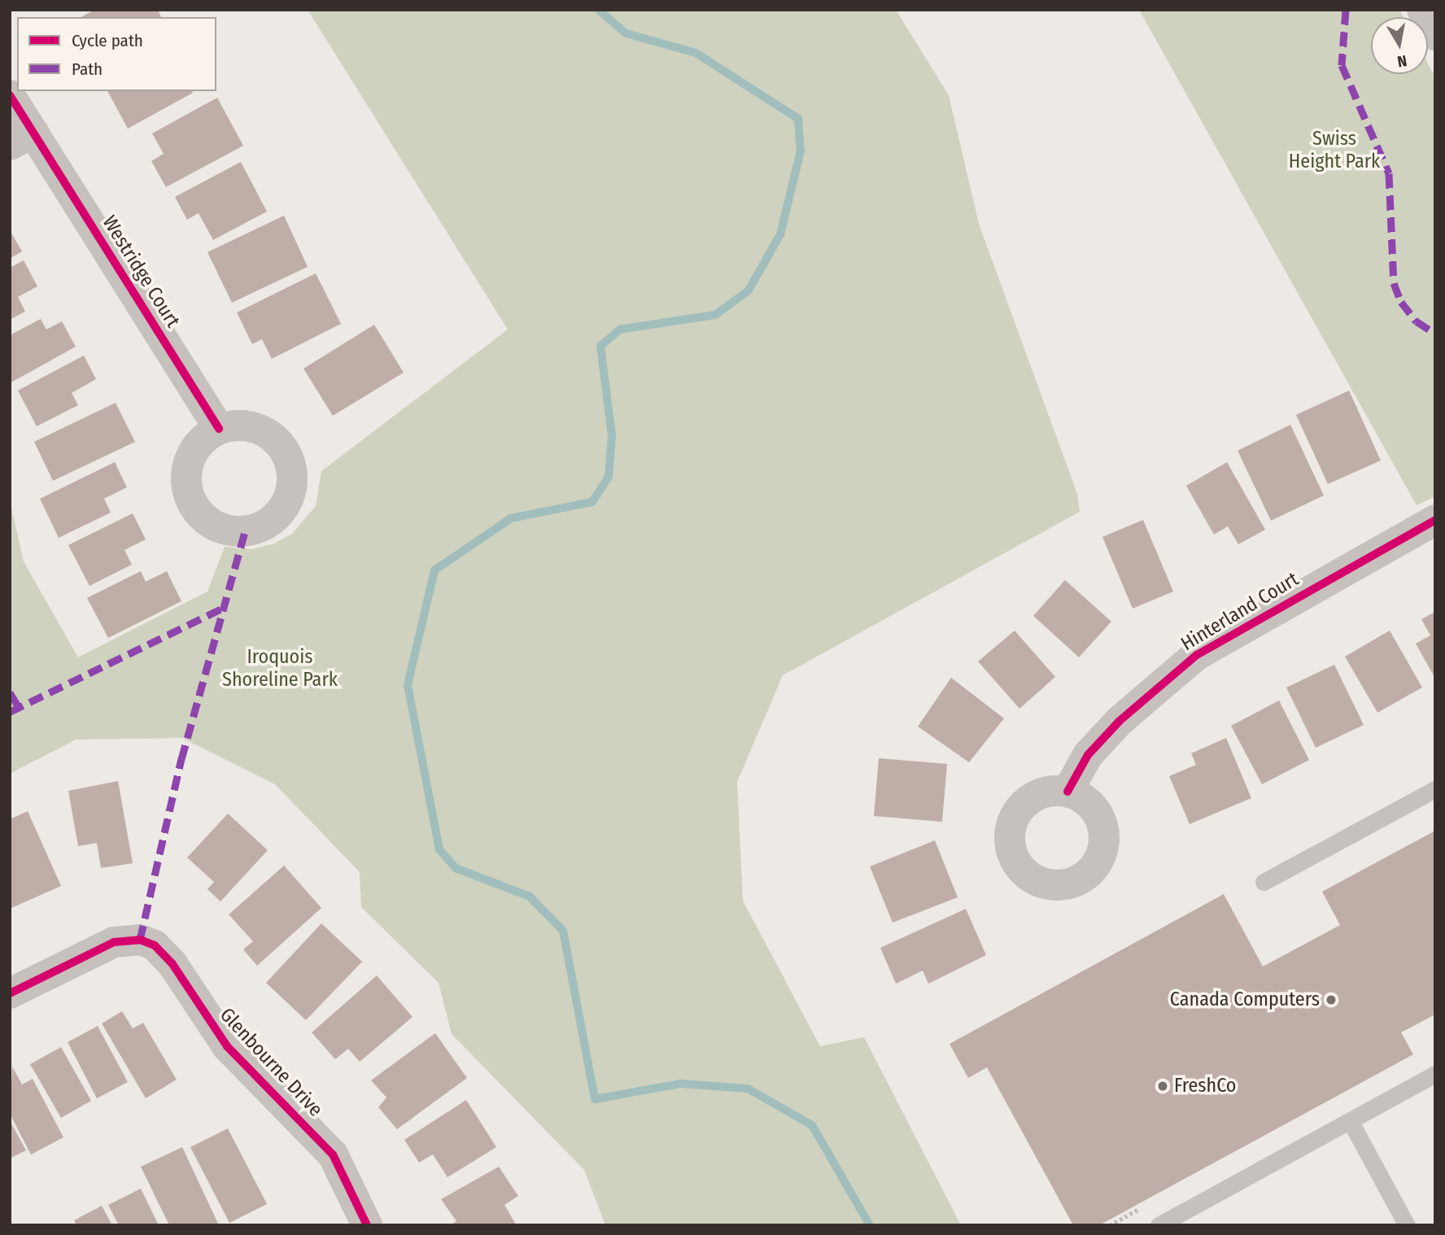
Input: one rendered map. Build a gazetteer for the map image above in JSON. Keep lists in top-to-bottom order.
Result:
{
  "streets": {
    "street": ["Westridge Court", "Hinterland Court", "Glenbourne Drive"]
  },
  "parks": ["Swiss Height Park", "Iroquois Shoreline Park"],
  "places": ["Canada Computers", "FreshCo"],
  "legend": ["Cycle path", "Path"],
  "north": "bottom"
}
